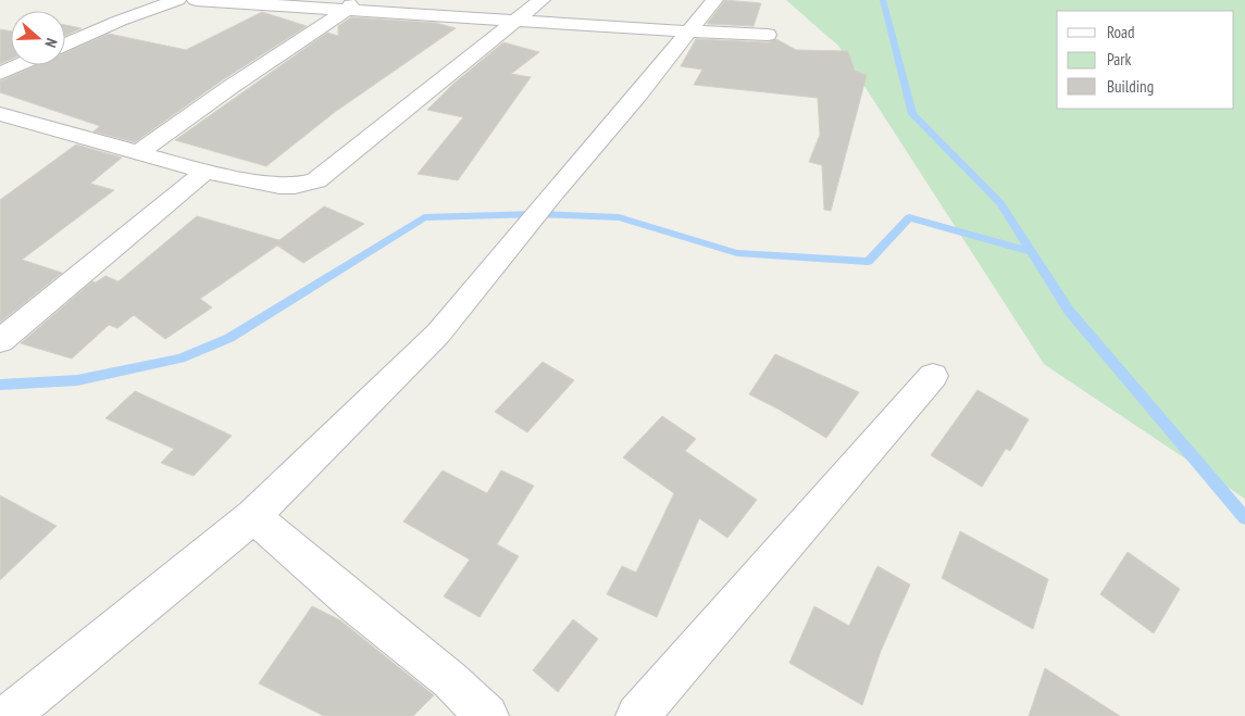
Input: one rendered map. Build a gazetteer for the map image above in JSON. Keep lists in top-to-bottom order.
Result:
{
  "legend": ["Road", "Park", "Building"],
  "north": "right"
}
